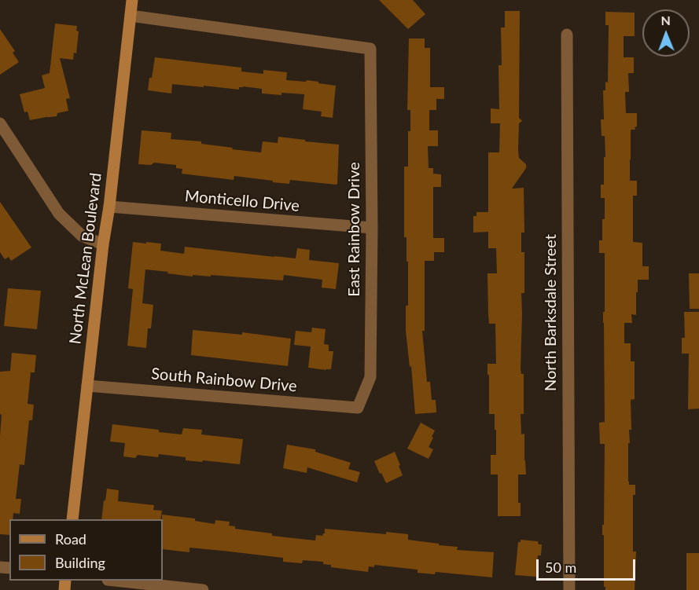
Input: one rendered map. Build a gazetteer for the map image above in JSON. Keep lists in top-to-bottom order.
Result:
{
  "streets": {
    "main road": ["North McLean Boulevard"],
    "street": [
      "Monticello Drive",
      "East Rainbow Drive",
      "North Barksdale Street",
      "South Rainbow Drive"
    ]
  },
  "crossings": [
    ["Monticello Drive", "East Rainbow Drive"],
    ["Monticello Drive", "North McLean Boulevard"],
    ["East Rainbow Drive", "North McLean Boulevard"],
    ["East Rainbow Drive", "South Rainbow Drive"],
    ["North McLean Boulevard", "South Rainbow Drive"]
  ],
  "legend": ["Road", "Building"],
  "scale_bar": "50 m",
  "north": "top"
}
